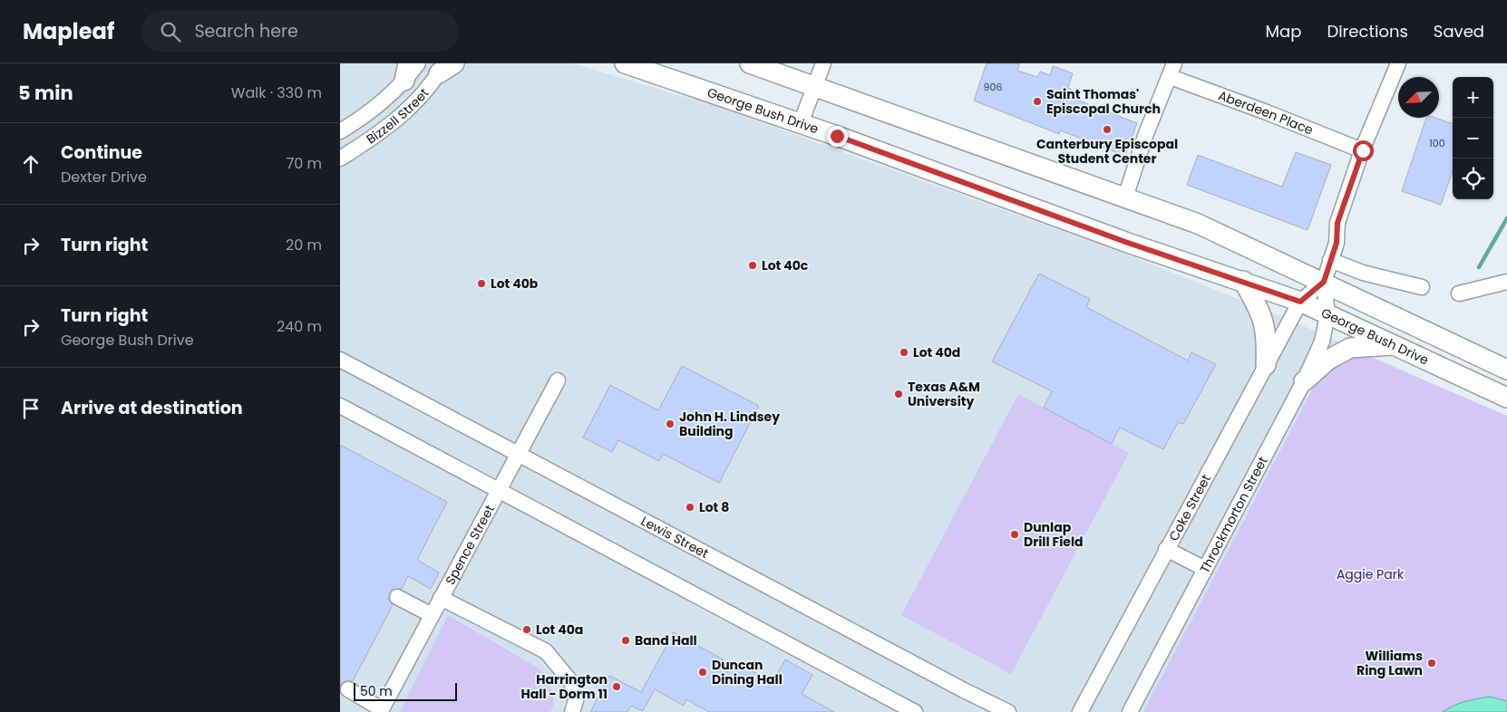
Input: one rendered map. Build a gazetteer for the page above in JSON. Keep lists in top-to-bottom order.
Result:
{
  "streets": {
    "main road": ["George Bush Drive"],
    "street": [
      "Aberdeen Place",
      "Bizzell Street",
      "Coke Street",
      "Throckmorton Street",
      "Lewis Street",
      "Spence Street"
    ]
  },
  "crossings": [
    ["George Bush Drive", "Coke Street"],
    ["George Bush Drive", "Throckmorton Street"],
    ["Lewis Street", "Spence Street"]
  ],
  "parks": ["Aggie Park"],
  "places": [
    "Saint Thomas' Episcopal Church",
    "Canterbury Episcopal Student Center",
    "Lot 40c",
    "Lot 40b",
    "Lot 40d",
    "Texas A&M University",
    "John H. Lindsey Building",
    "Lot 8",
    "Dunlap Drill Field",
    "Lot 40a",
    "Band Hall",
    "Williams Ring Lawn",
    "Duncan Dining Hall",
    "Harrington Hall - Dorm 11"
  ],
  "house_numbers": ["906", "100"],
  "scale_bar": "50 m",
  "north": "bottom left",
  "page": {
    "header": "Mapleaf",
    "search": "Search here",
    "nav": ["Map", "Directions", "Saved"],
    "heading": ["5 min", "Walk · 330 m"],
    "map_buttons": ["+", "−"],
    "list": [
      ["Continue", "Dexter Drive", "70 m"],
      ["Turn right", "20 m"],
      ["Turn right", "George Bush Drive", "240 m"],
      "Arrive at destination"
    ],
    "scale": "50 m"
  }
}
